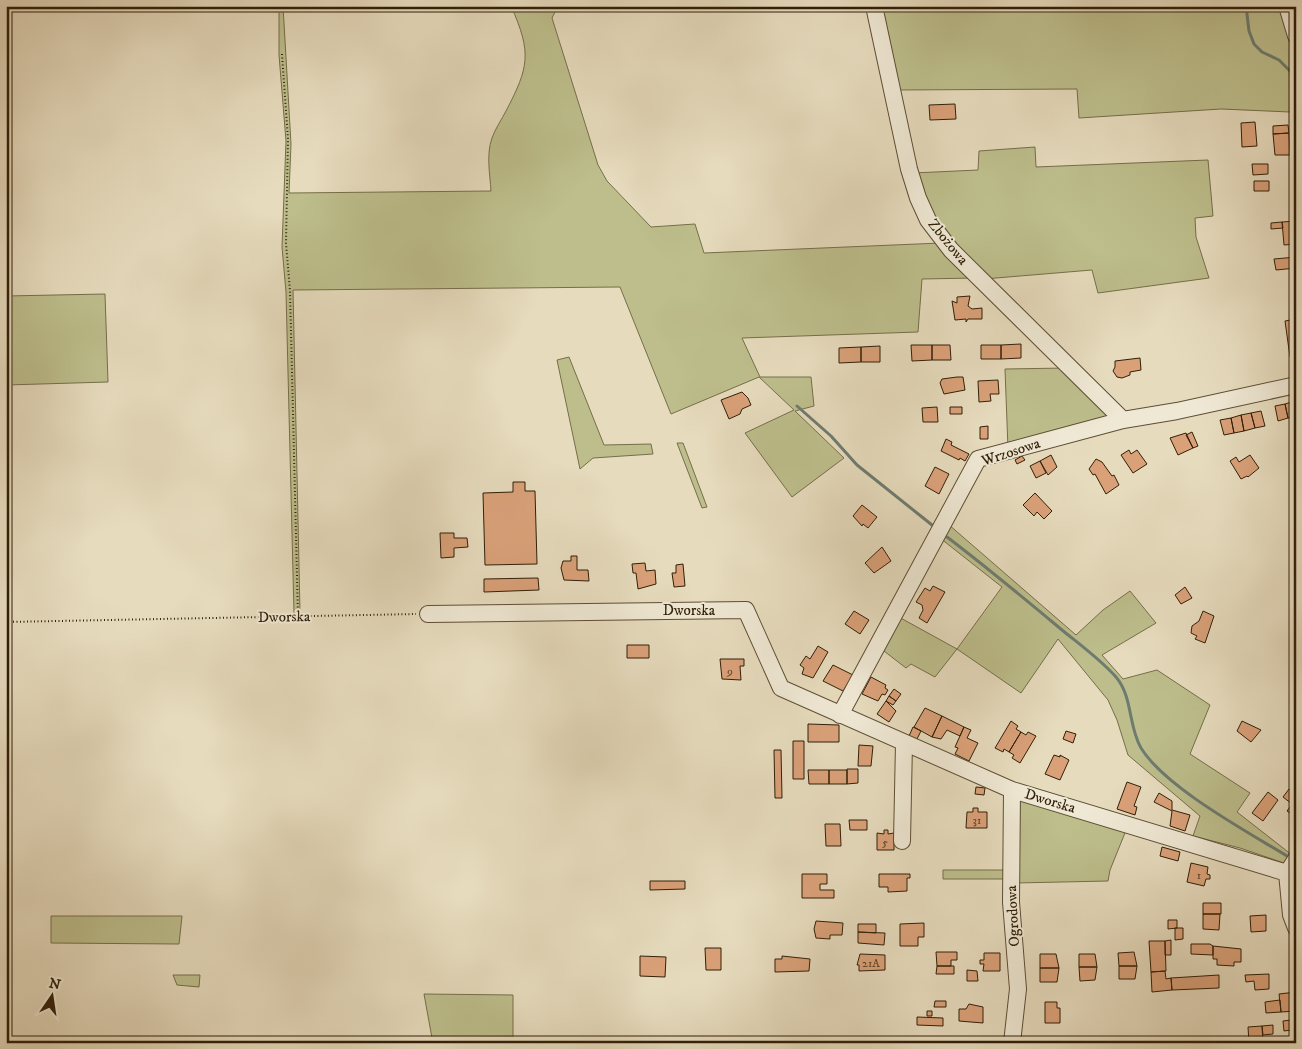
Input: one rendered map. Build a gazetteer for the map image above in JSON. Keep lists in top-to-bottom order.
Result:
{
  "streets": {
    "street": [
      "Zbożowa",
      "Wrzosowa",
      "Dworska",
      "Ogrodowa"
    ]
  },
  "crossings": [
    ["Zbożowa", "Wrzosowa"],
    ["Wrzosowa", "Dworska"],
    ["Dworska", "Ogrodowa"]
  ],
  "house_numbers": [
    "9",
    "31",
    "5",
    "1",
    "21A"
  ],
  "north": "top"
}
